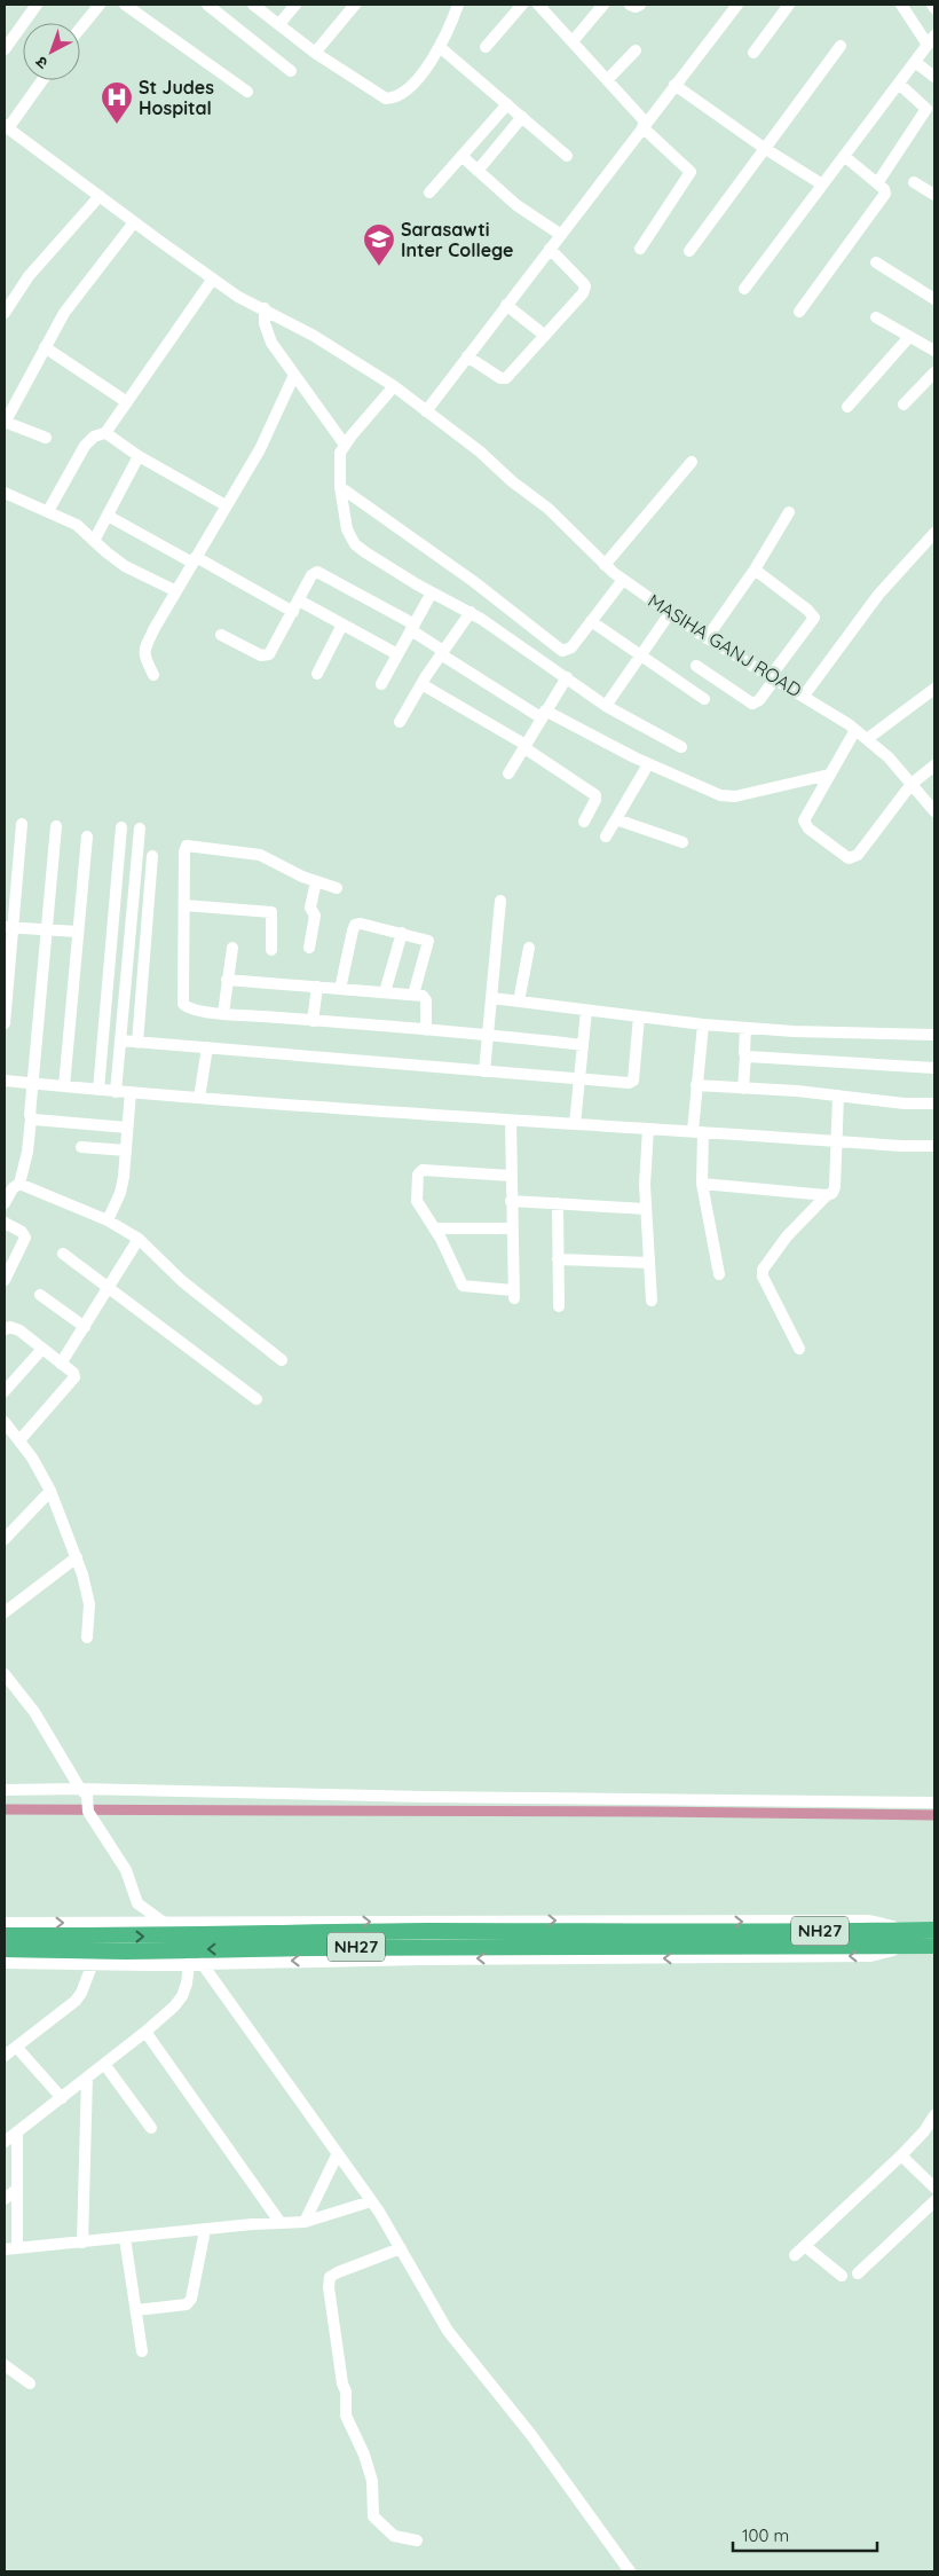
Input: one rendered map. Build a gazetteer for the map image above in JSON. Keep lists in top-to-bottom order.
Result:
{
  "streets": {
    "highway": ["NH27"],
    "street": ["MASIHA GANJ ROAD"]
  },
  "places": {
    "hospital": ["St Judes Hospital"],
    "school or university": ["Sarasawti Inter College"]
  },
  "scale_bar": "100 m",
  "north": "bottom left"
}
